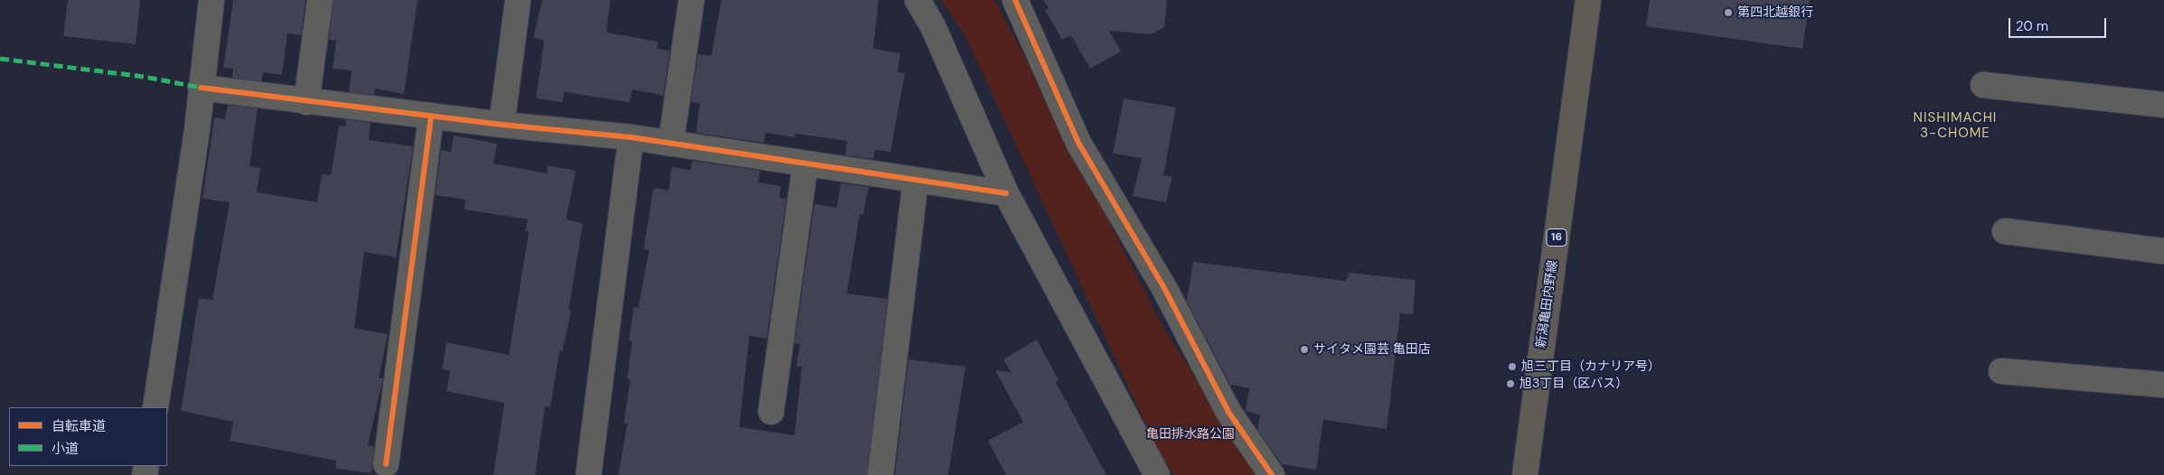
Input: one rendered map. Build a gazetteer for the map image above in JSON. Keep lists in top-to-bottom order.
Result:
{
  "streets": {
    "main road": ["16", "新潟亀田内野線"]
  },
  "districts": ["NISHIMACHI 3-CHOME"],
  "parks": ["亀田排水路公園"],
  "places": [
    "第四北越銀行",
    "サイタメ園芸 亀田店",
    "旭三丁目（カナリア号）",
    "旭3丁目（区バス）"
  ],
  "legend": ["自転車道", "小道"],
  "scale_bar": "20 m"
}
